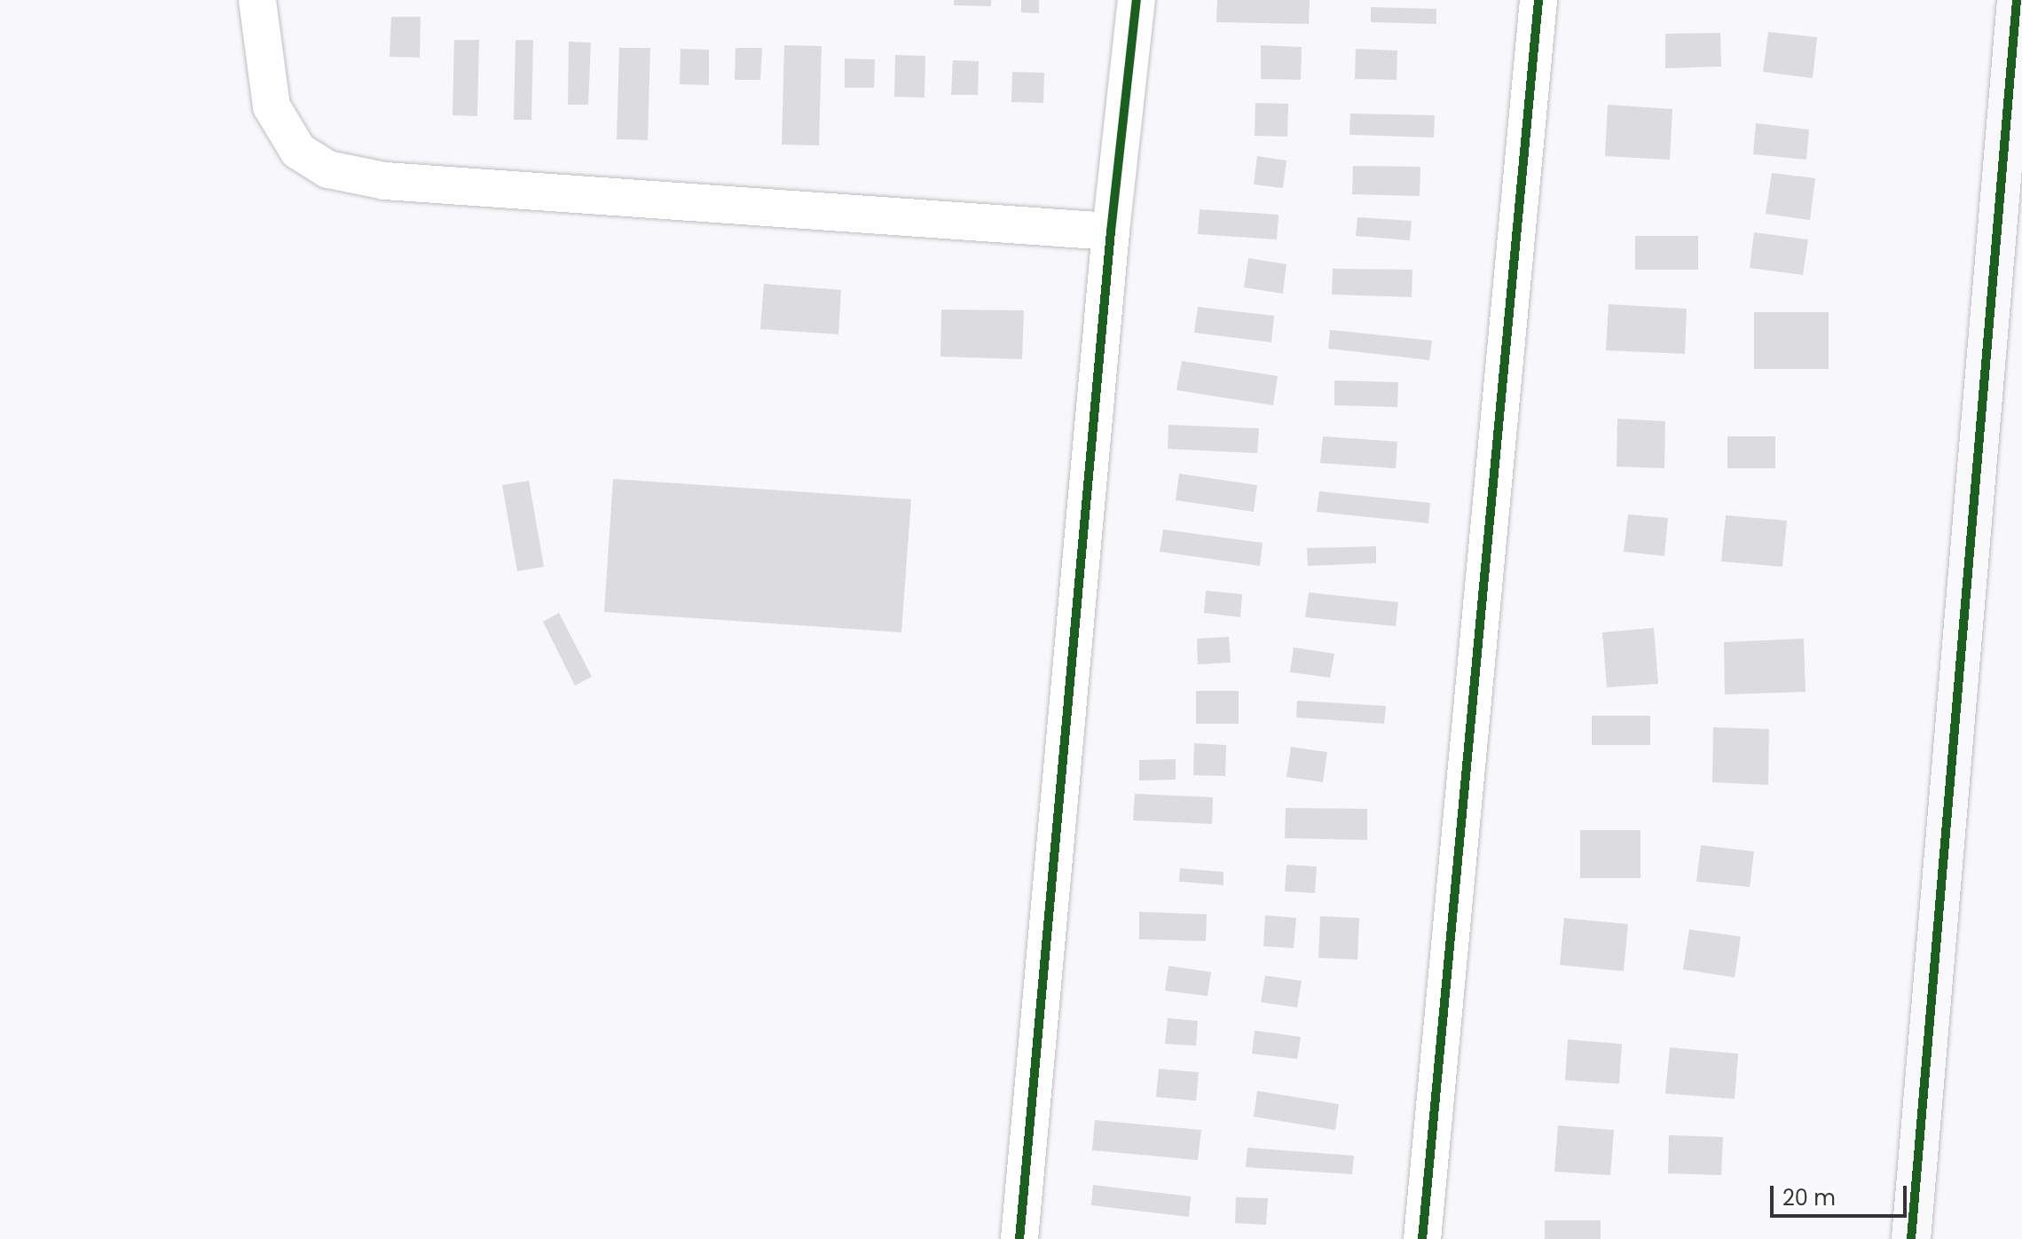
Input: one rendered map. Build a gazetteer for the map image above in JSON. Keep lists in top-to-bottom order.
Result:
{
  "scale_bar": "20 m"
}
